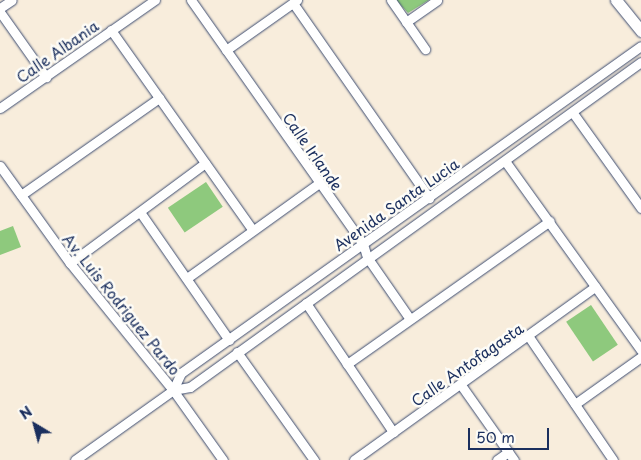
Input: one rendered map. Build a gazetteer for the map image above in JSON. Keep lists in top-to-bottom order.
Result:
{
  "streets": {
    "street": [
      "Calle Albania",
      "Calle Irlande",
      "Avenida Santa Lucia",
      "Av. Luis Rodriguez Pardo",
      "Calle Antofagasta"
    ]
  },
  "crossings": [
    ["Calle Irlande", "Avenida Santa Lucia"],
    ["Avenida Santa Lucia", "Av. Luis Rodriguez Pardo"]
  ],
  "scale_bar": "50 m",
  "north": "top left"
}
